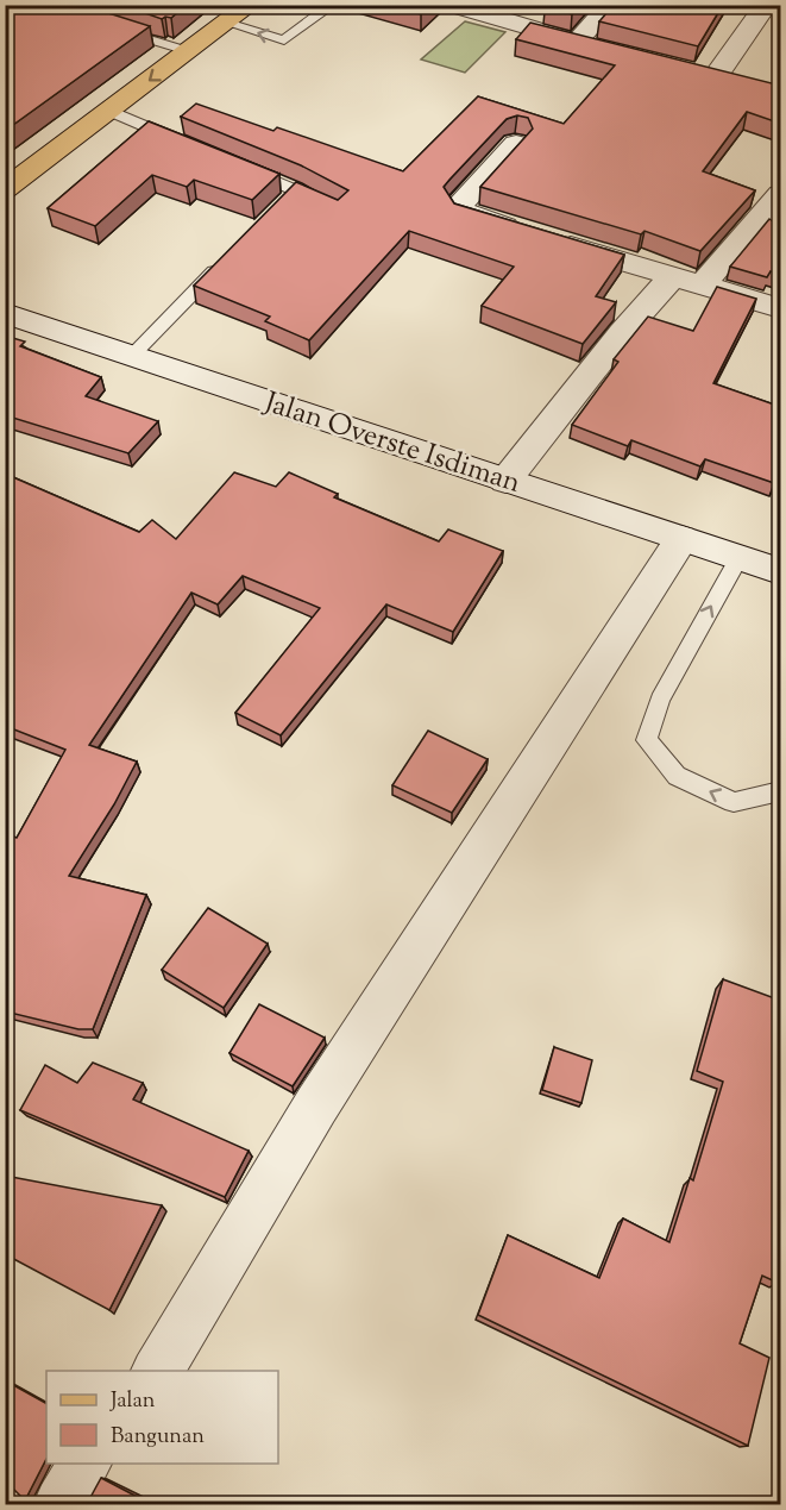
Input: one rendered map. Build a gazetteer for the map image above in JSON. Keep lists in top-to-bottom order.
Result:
{
  "streets": {
    "street": ["Jalan Overste Isdiman"]
  },
  "legend": ["Jalan", "Bangunan"]
}
